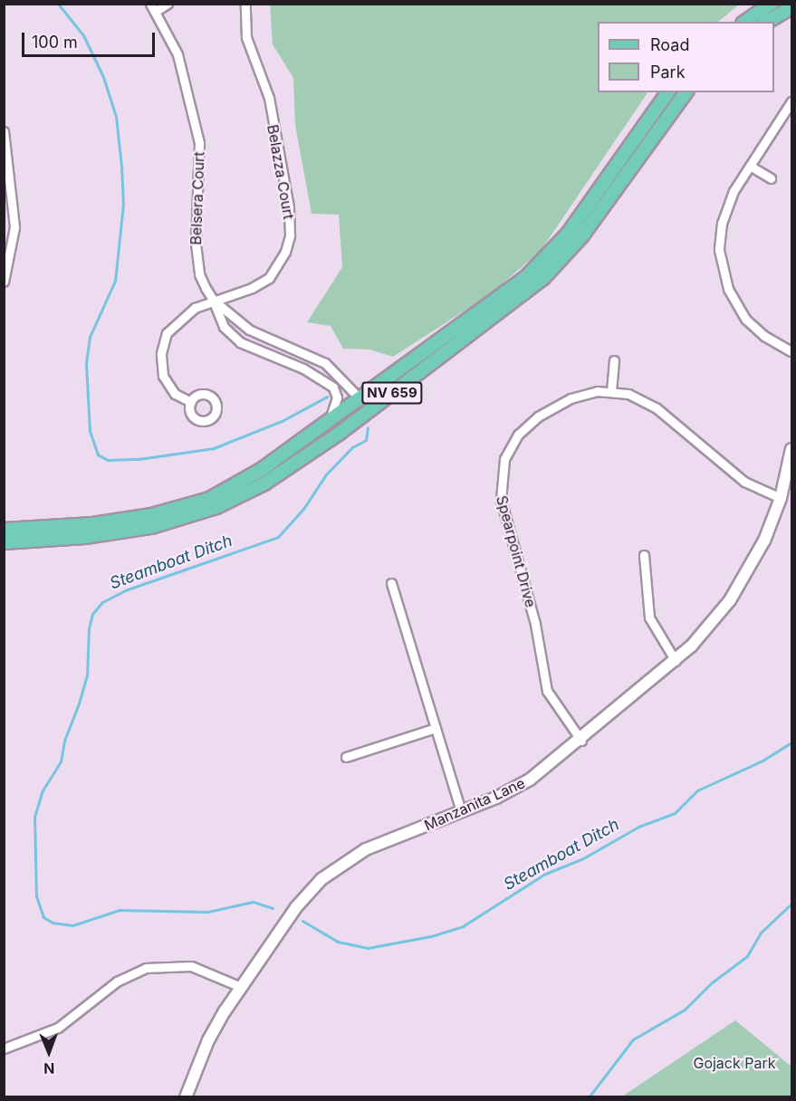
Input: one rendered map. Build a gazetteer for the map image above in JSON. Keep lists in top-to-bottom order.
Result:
{
  "streets": {
    "main road": ["NV 659"],
    "street": [
      "Belazza Court",
      "Belsera Court",
      "Spearpoint Drive",
      "Manzanita Lane"
    ]
  },
  "crossings": [
    ["Belazza Court", "Belsera Court"],
    ["Belsera Court", "NV 659"],
    ["Spearpoint Drive", "Manzanita Lane"]
  ],
  "water": ["Steamboat Ditch"],
  "parks": ["Gojack Park"],
  "legend": ["Road", "Park"],
  "scale_bar": "100 m",
  "north": "bottom"
}
